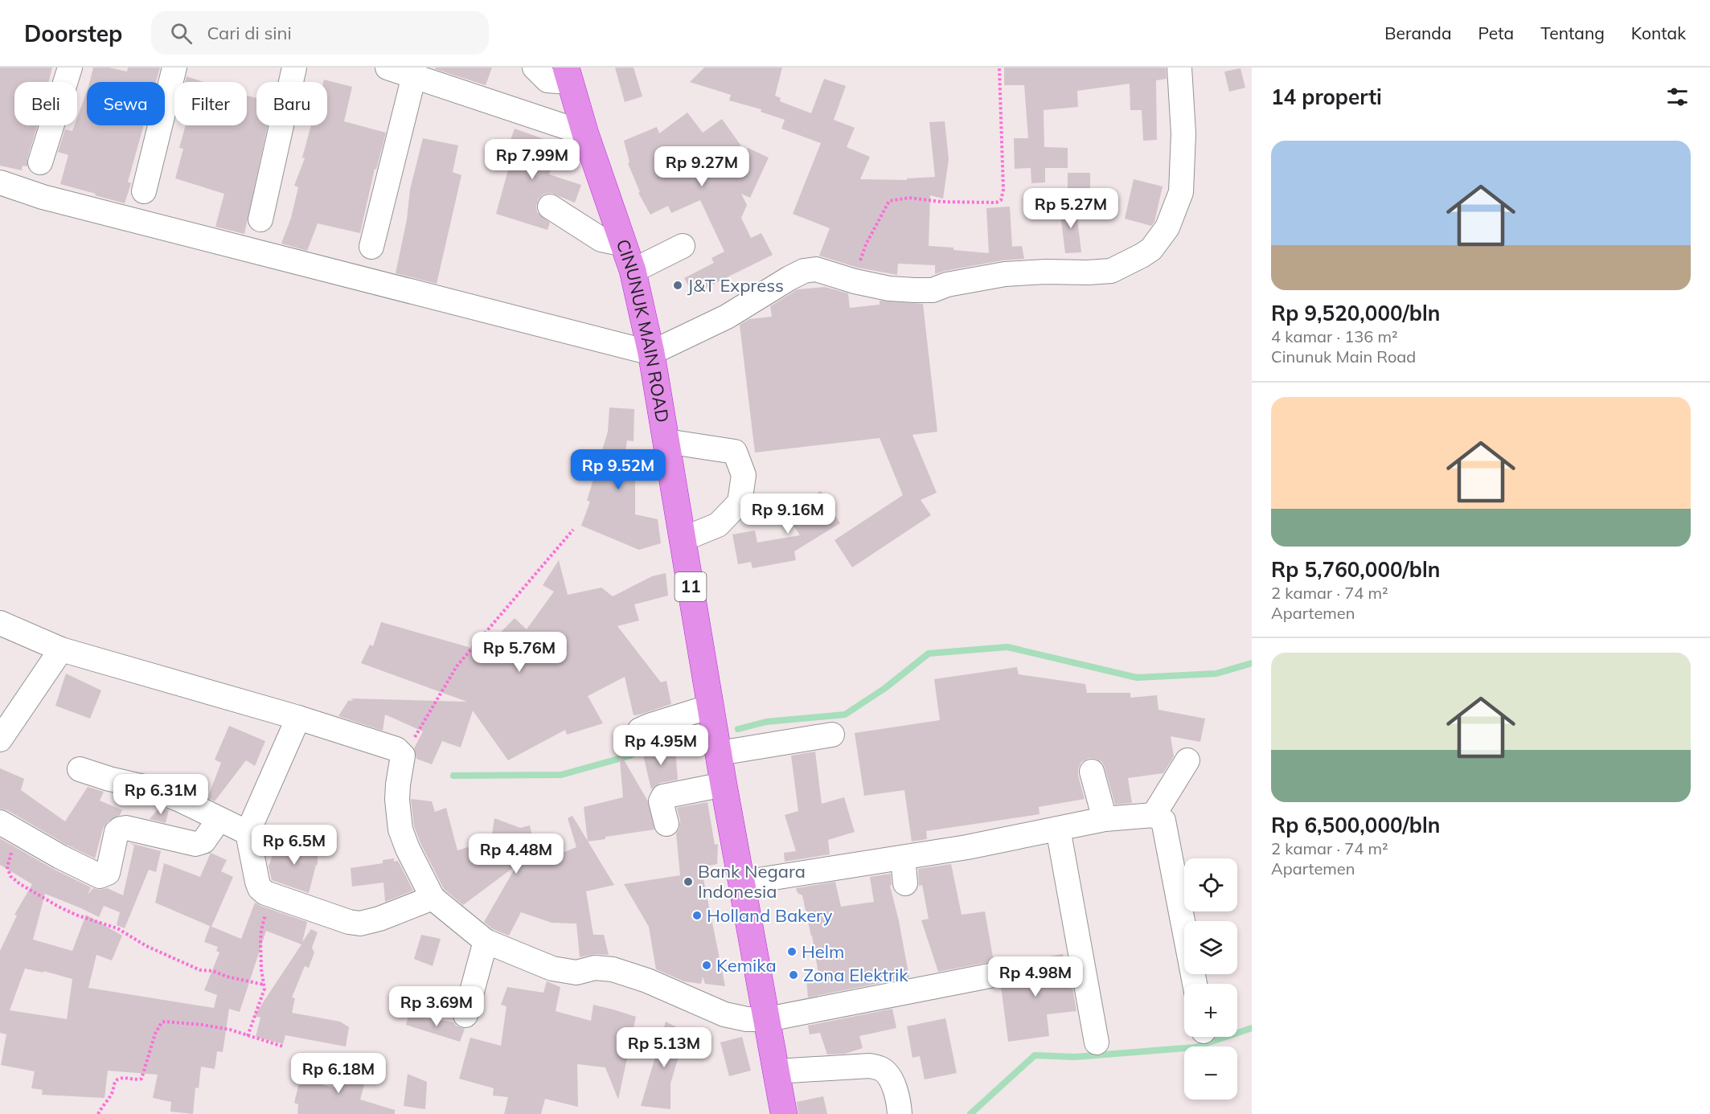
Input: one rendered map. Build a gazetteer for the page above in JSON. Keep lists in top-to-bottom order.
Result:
{
  "streets": {
    "highway": ["CINUNUK MAIN ROAD", "11"]
  },
  "places": [
    "J&T Express",
    "Bank Negara Indonesia",
    "Holland Bakery",
    "Helm",
    "Kemika",
    "Zona Elektrik"
  ],
  "page": {
    "header": "Doorstep",
    "search": "Cari di sini",
    "nav": [
      "Beranda",
      "Peta",
      "Tentang",
      "Kontak"
    ],
    "heading": "14 properti",
    "chip": [
      "Beli",
      "Sewa",
      "Filter",
      "Baru"
    ],
    "list": [
      {
        "name": "Rp 9,520,000/bln",
        "note": "4 kamar · 136 m² · Cinunuk Main Road"
      },
      {
        "name": "Rp 5,760,000/bln",
        "note": "2 kamar · 74 m² · Apartemen"
      },
      {
        "name": "Rp 6,500,000/bln",
        "note": "2 kamar · 74 m² · Apartemen"
      }
    ],
    "price": [
      "Rp 7.99M",
      "Rp 9.27M",
      "Rp 5.27M",
      "Rp 9.52M",
      "Rp 9.16M",
      "Rp 5.76M",
      "Rp 4.95M",
      "Rp 6.31M",
      "Rp 6.5M",
      "Rp 4.48M",
      "Rp 4.98M",
      "Rp 3.69M",
      "Rp 5.13M",
      "Rp 6.18M"
    ],
    "map_buttons": ["+", "−"]
  }
}
